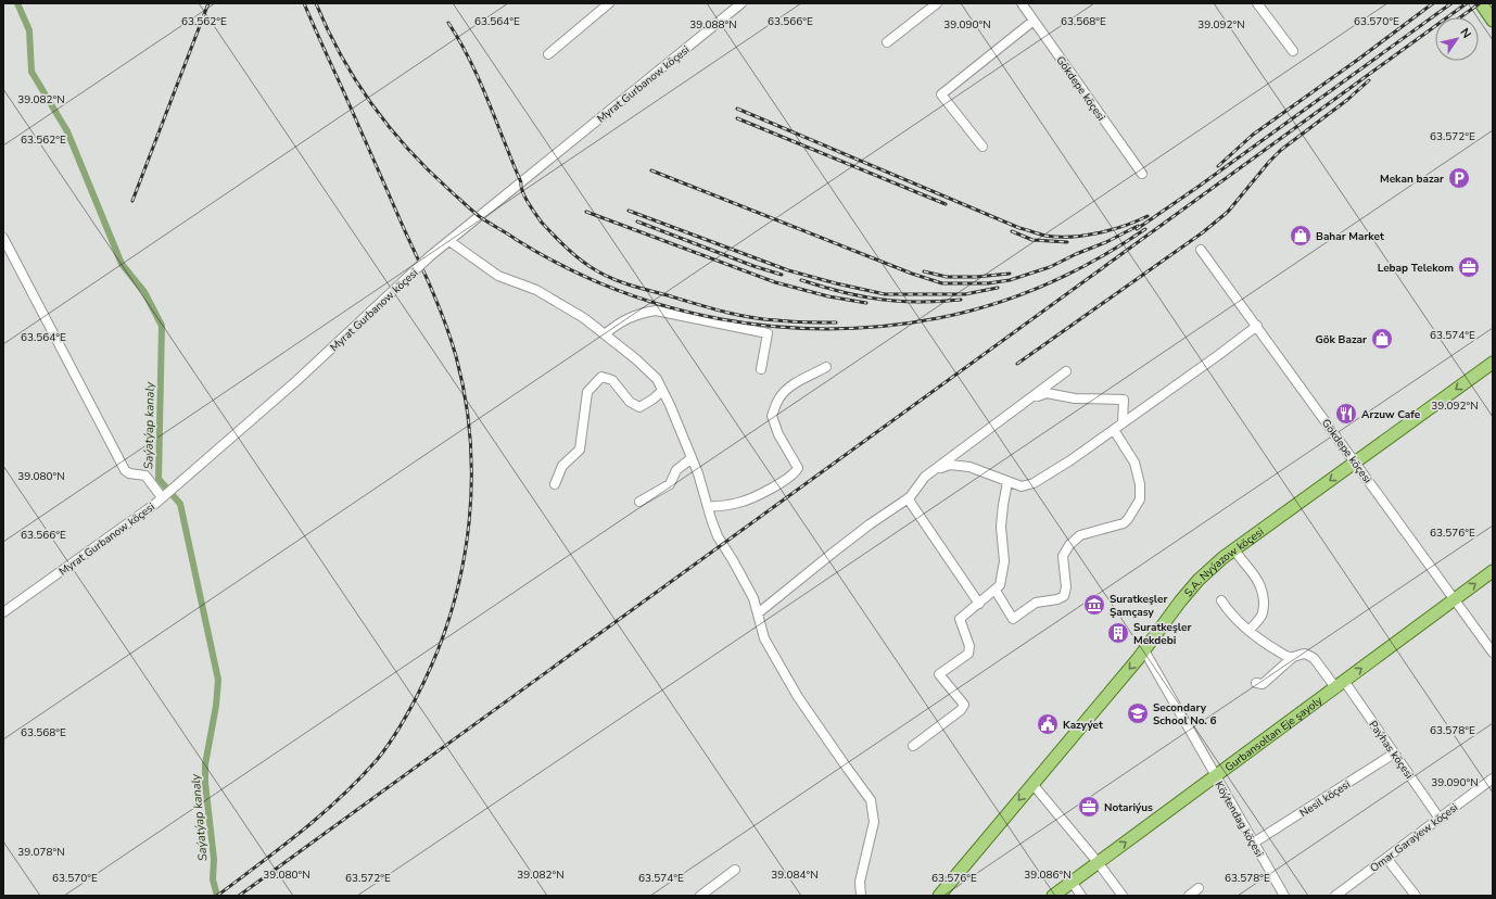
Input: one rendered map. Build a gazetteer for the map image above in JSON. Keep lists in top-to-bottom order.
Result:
{
  "streets": {
    "main road": ["S.A. Nyýazow köçesi", "Gurbansoltan Eje şayoly"],
    "street": [
      "Myrat Gurbanow köçesi",
      "Gökdepe köçesi",
      "Paýhas köçesi",
      "Nesil köçesi",
      "Köýtendag köçesi",
      "Omar Garaýew köçesi"
    ]
  },
  "crossings": [
    ["Gökdepe köçesi", "S.A. Nyýazow köçesi"],
    ["Gökdepe köçesi", "Gurbansoltan Eje şayoly"],
    ["S.A. Nyýazow köçesi", "Köýtendag köçesi"],
    ["Gurbansoltan Eje şayoly", "Paýhas köçesi"],
    ["Gurbansoltan Eje şayoly", "Köýtendag köçesi"],
    ["Paýhas köçesi", "Nesil köçesi"],
    ["Paýhas köçesi", "Omar Garaýew köçesi"],
    ["Nesil köçesi", "Köýtendag köçesi"]
  ],
  "one_way": ["S.A. Nyýazow köçesi", "Gurbansoltan Eje şayoly"],
  "water": ["Saýatýap kanaly"],
  "places": {
    "parking": ["Mekan bazar"],
    "shop": ["Bahar Market", "Gök Bazar"],
    "office": ["Lebap Telekom", "Notariýus"],
    "restaurant": ["Arzuw Cafe"],
    "museum": ["Suratkeşler Şamçasy"],
    "building": ["Suratkeşler Mekdebi"],
    "school or university": ["Secondary School No. 6"],
    "public building": ["Kazyýet"]
  },
  "north": "top right",
  "coordinates": [
    "63.568°E",
    "63.570°E",
    "63.562°E",
    "63.564°E",
    "63.566°E",
    "39.088°N",
    "39.090°N",
    "39.092°N",
    "39.082°N",
    "63.572°E",
    "63.574°E",
    "39.080°N",
    "63.576°E",
    "63.578°E",
    "39.078°N",
    "39.084°N",
    "39.086°N"
  ]
}
